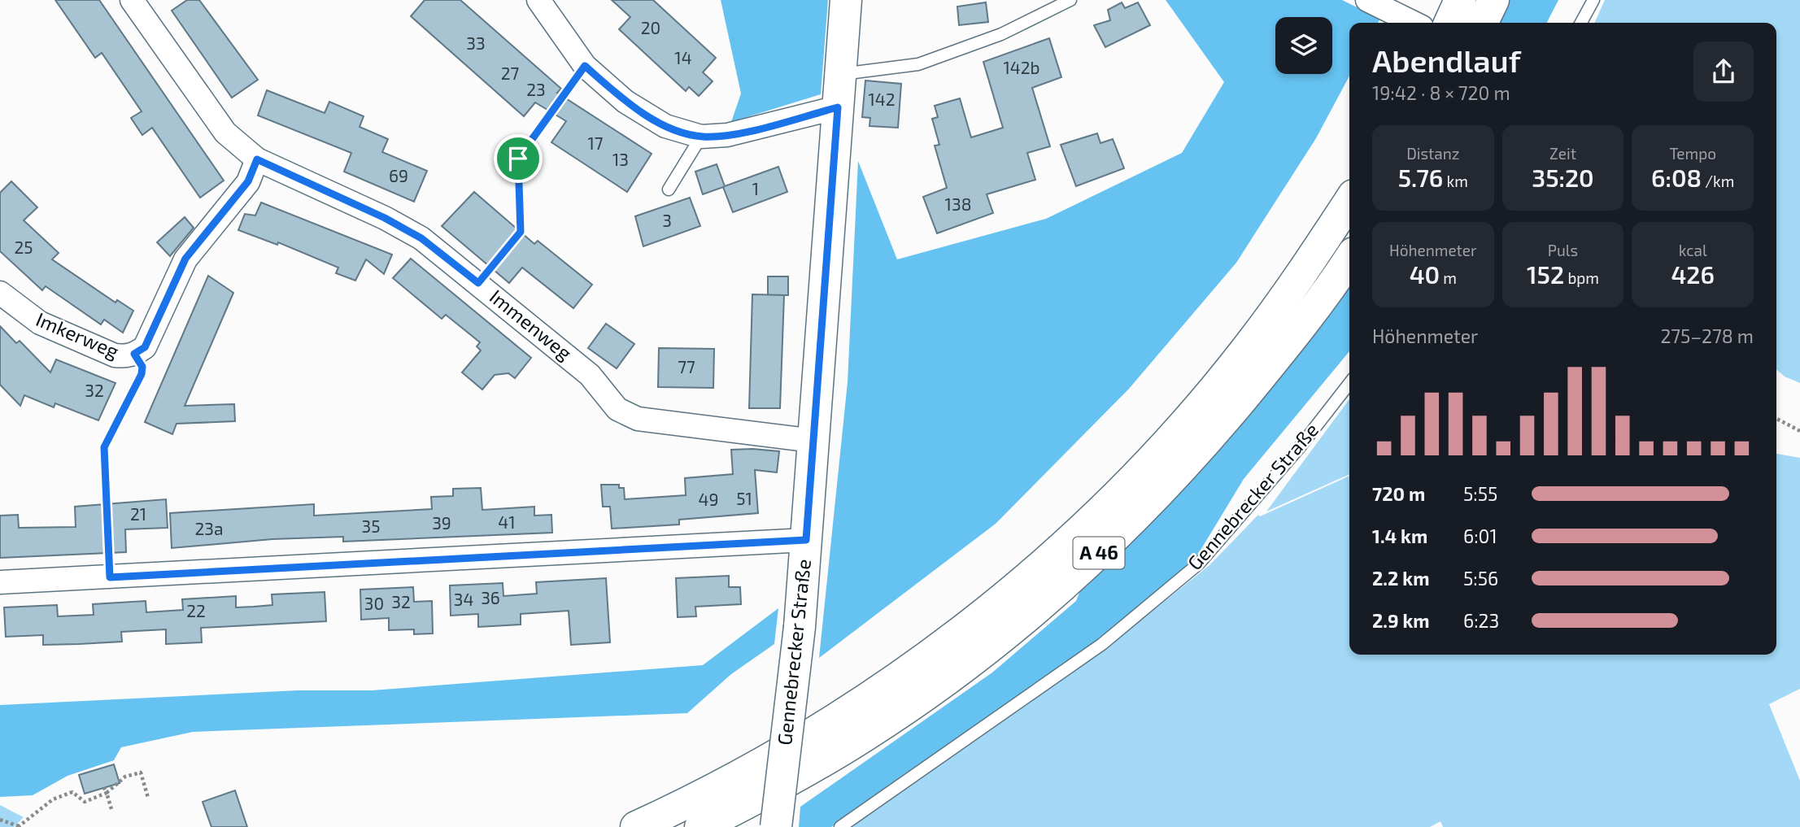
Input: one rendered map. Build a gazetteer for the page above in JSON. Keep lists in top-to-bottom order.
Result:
{
  "streets": {
    "main road": ["Gennebrecker Straße", "A 46"],
    "street": ["Immenweg", "Imkerweg"]
  },
  "crossings": [
    ["Immenweg", "Imkerweg"],
    ["Immenweg", "Gennebrecker Straße"]
  ],
  "house_numbers": [
    "20",
    "33",
    "14",
    "142b",
    "27",
    "23",
    "142",
    "17",
    "13",
    "69",
    "1",
    "138",
    "3",
    "25",
    "77",
    "32",
    "51",
    "49",
    "21",
    "41",
    "39",
    "35",
    "23a",
    "36",
    "34",
    "32",
    "30",
    "22"
  ],
  "page": {
    "heading": ["Abendlauf", "19:42 · 8 × 720 m"],
    "stats": [
      ["Distanz", "5.76 km"],
      ["Zeit", "35:20"],
      ["Tempo", "6:08 /km"],
      ["Höhenmeter", "40 m"],
      ["Puls", "152 bpm"],
      ["kcal", "426"]
    ],
    "chart": ["Höhenmeter", "275–278 m"],
    "list": [
      {
        "name": "720 m",
        "note": "5:55"
      },
      {
        "name": "1.4 km",
        "note": "6:01"
      },
      {
        "name": "2.2 km",
        "note": "5:56"
      },
      {
        "name": "2.9 km",
        "note": "6:23"
      }
    ]
  }
}
